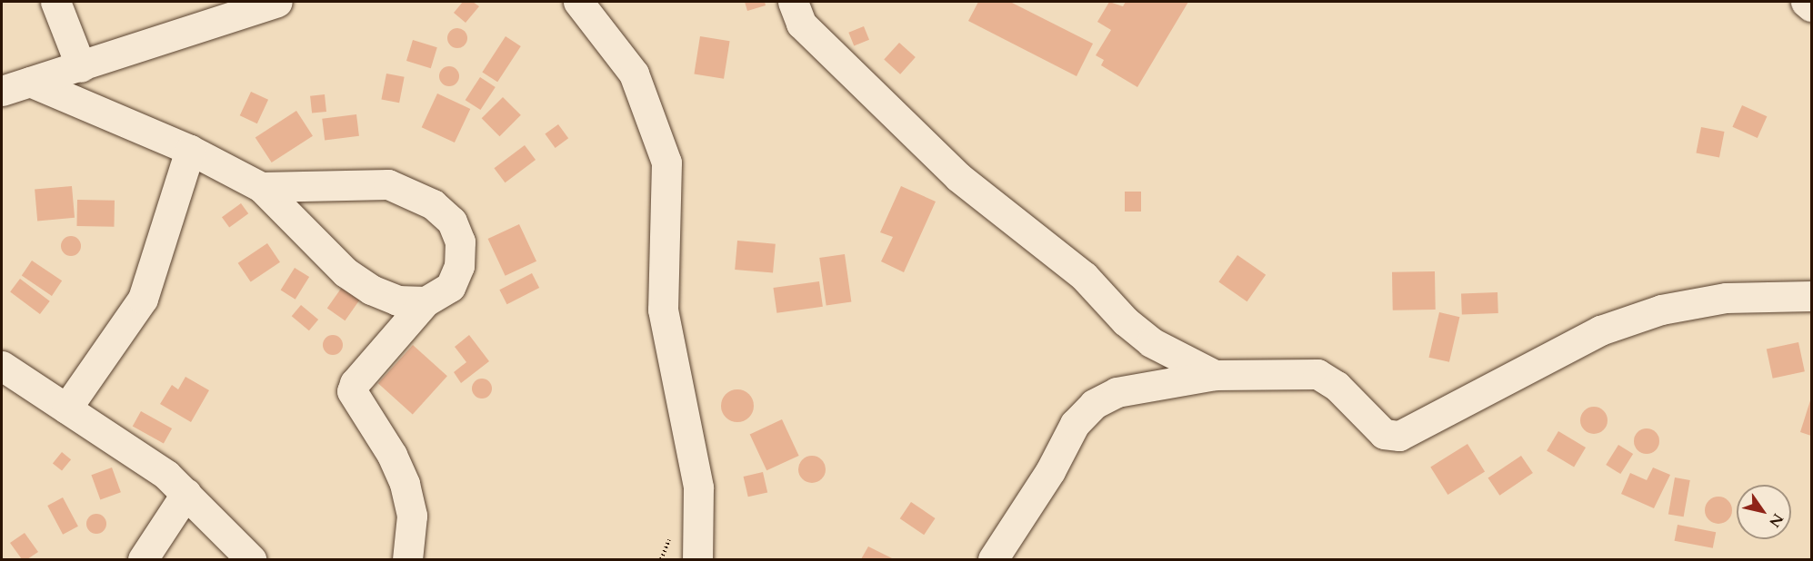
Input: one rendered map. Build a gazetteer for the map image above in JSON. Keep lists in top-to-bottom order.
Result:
{
  "north": "bottom right"
}
